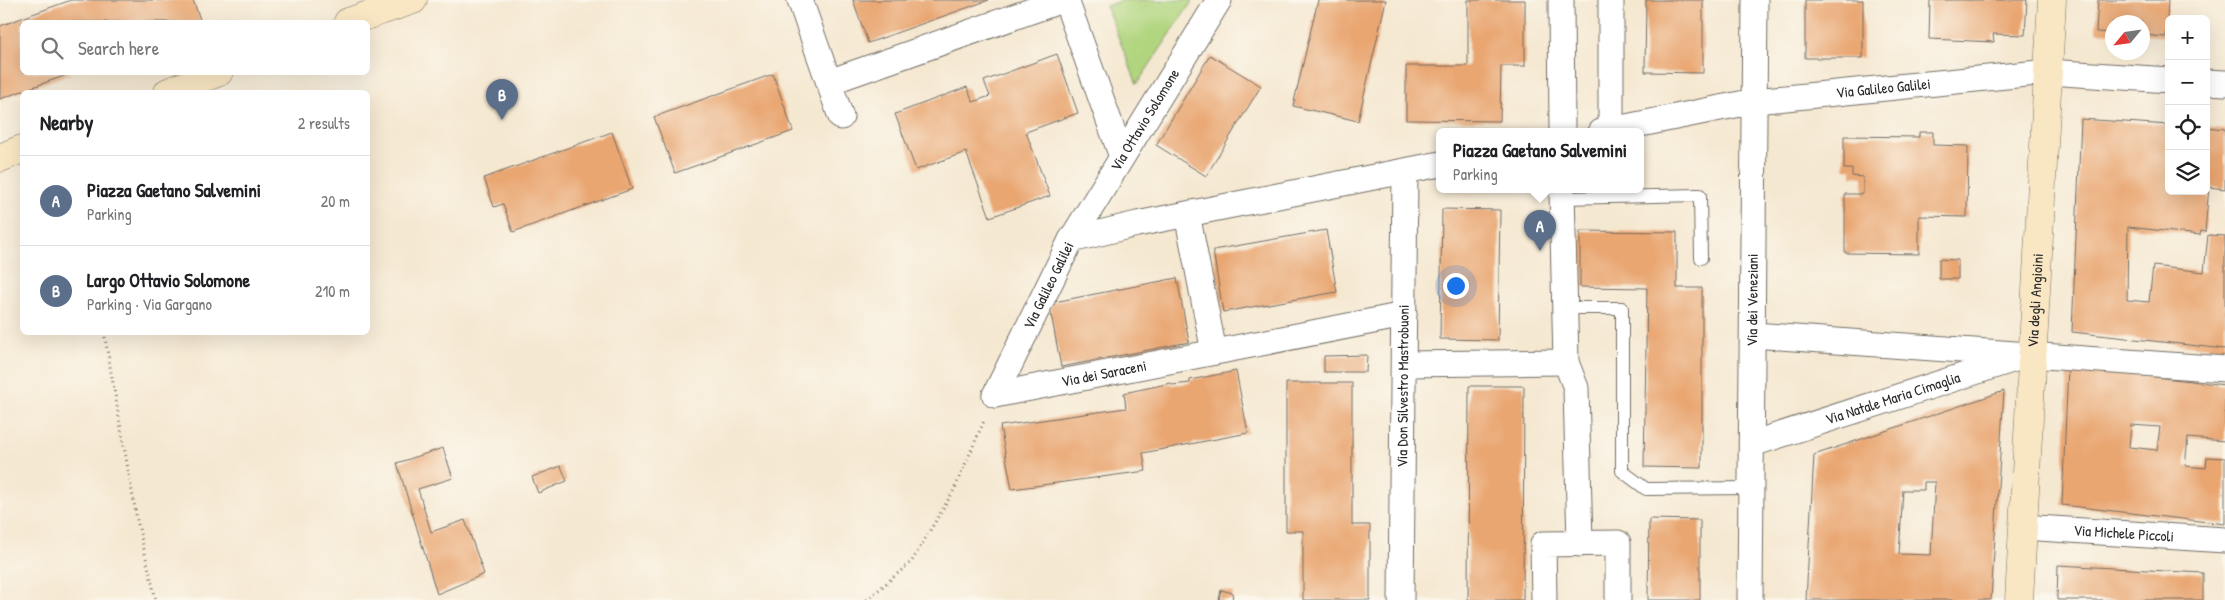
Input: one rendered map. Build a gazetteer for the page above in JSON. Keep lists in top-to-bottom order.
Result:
{
  "streets": {
    "street": [
      "Via Galileo Galilei",
      "Via Ottavio Solomone",
      "Via dei Veneziani",
      "Via degli Angioini",
      "Via dei Saraceni",
      "Via Don Silvestro Mastrobuoni",
      "Via Natale Maria Cimaglia",
      "Via Michele Piccoli"
    ]
  },
  "crossings": [
    ["Via Galileo Galilei", "Via Ottavio Solomone"],
    ["Via Galileo Galilei", "Via dei Veneziani"],
    ["Via Galileo Galilei", "Via degli Angioini"],
    ["Via Galileo Galilei", "Via dei Saraceni"],
    ["Via Galileo Galilei", "Via Don Silvestro Mastrobuoni"],
    ["Via dei Veneziani", "Via Natale Maria Cimaglia"],
    ["Via degli Angioini", "Via Natale Maria Cimaglia"],
    ["Via degli Angioini", "Via Michele Piccoli"],
    ["Via dei Saraceni", "Via Don Silvestro Mastrobuoni"]
  ],
  "north": "bottom left",
  "page": {
    "map_buttons": ["+", "−"],
    "search": "Search here",
    "pins": ["B", "A"],
    "heading": ["Nearby", "2 results"],
    "popup": ["Piazza Gaetano Salvemini", "Parking"],
    "list": [
      {
        "mark": "A",
        "name": "Piazza Gaetano Salvemini",
        "note": "Parking",
        "value": "20 m"
      },
      {
        "mark": "B",
        "name": "Largo Ottavio Solomone",
        "note": "Parking · Via Gargano",
        "value": "210 m"
      }
    ]
  }
}
